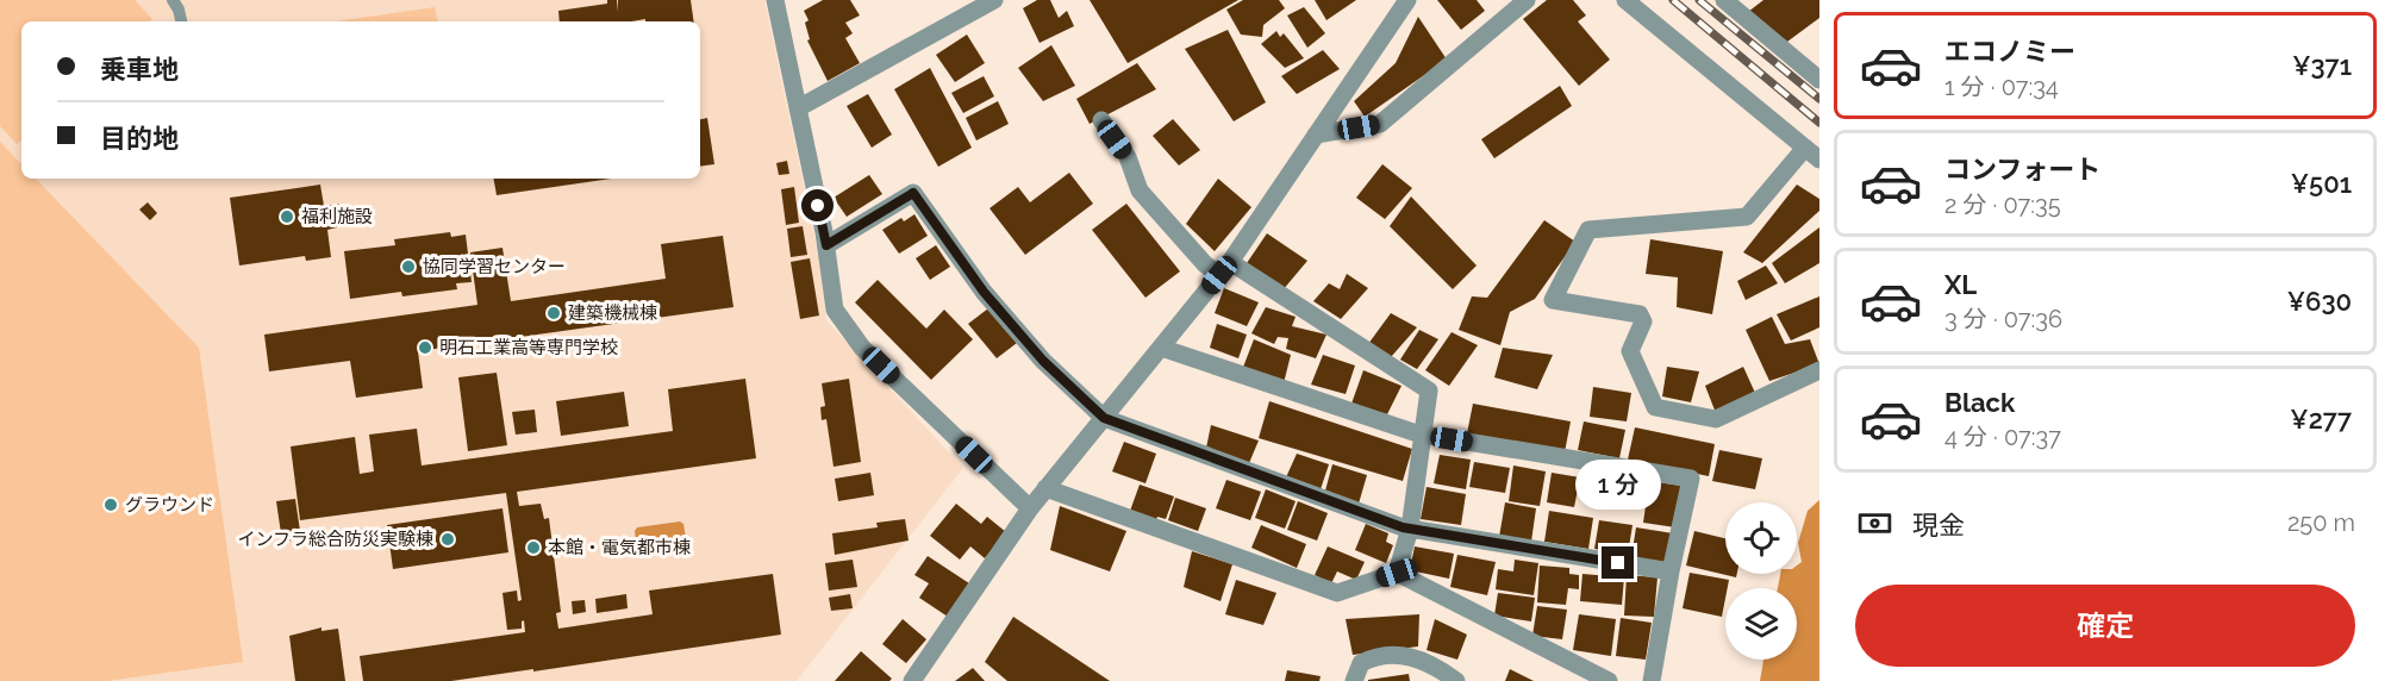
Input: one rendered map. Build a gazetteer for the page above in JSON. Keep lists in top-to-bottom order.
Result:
{
  "places": [
    "福利施設",
    "協同学習センター",
    "建築機械棟",
    "明石工業高等専門学校",
    "グラウンド",
    "インフラ総合防災実験棟",
    "本館・電気都市棟"
  ],
  "page": {
    "list": [
      {
        "name": "エコノミー",
        "note": "1 分 · 07:34",
        "value": "¥371"
      },
      {
        "name": "コンフォート",
        "note": "2 分 · 07:35",
        "value": "¥501"
      },
      {
        "name": "XL",
        "note": "3 分 · 07:36",
        "value": "¥630"
      },
      {
        "name": "Black",
        "note": "4 分 · 07:37",
        "value": "¥277"
      }
    ],
    "banner": ["乗車地", "目的地"],
    "bubble": "1 分",
    "pay": ["現金", "250 m"],
    "buttons": "確定"
  }
}
